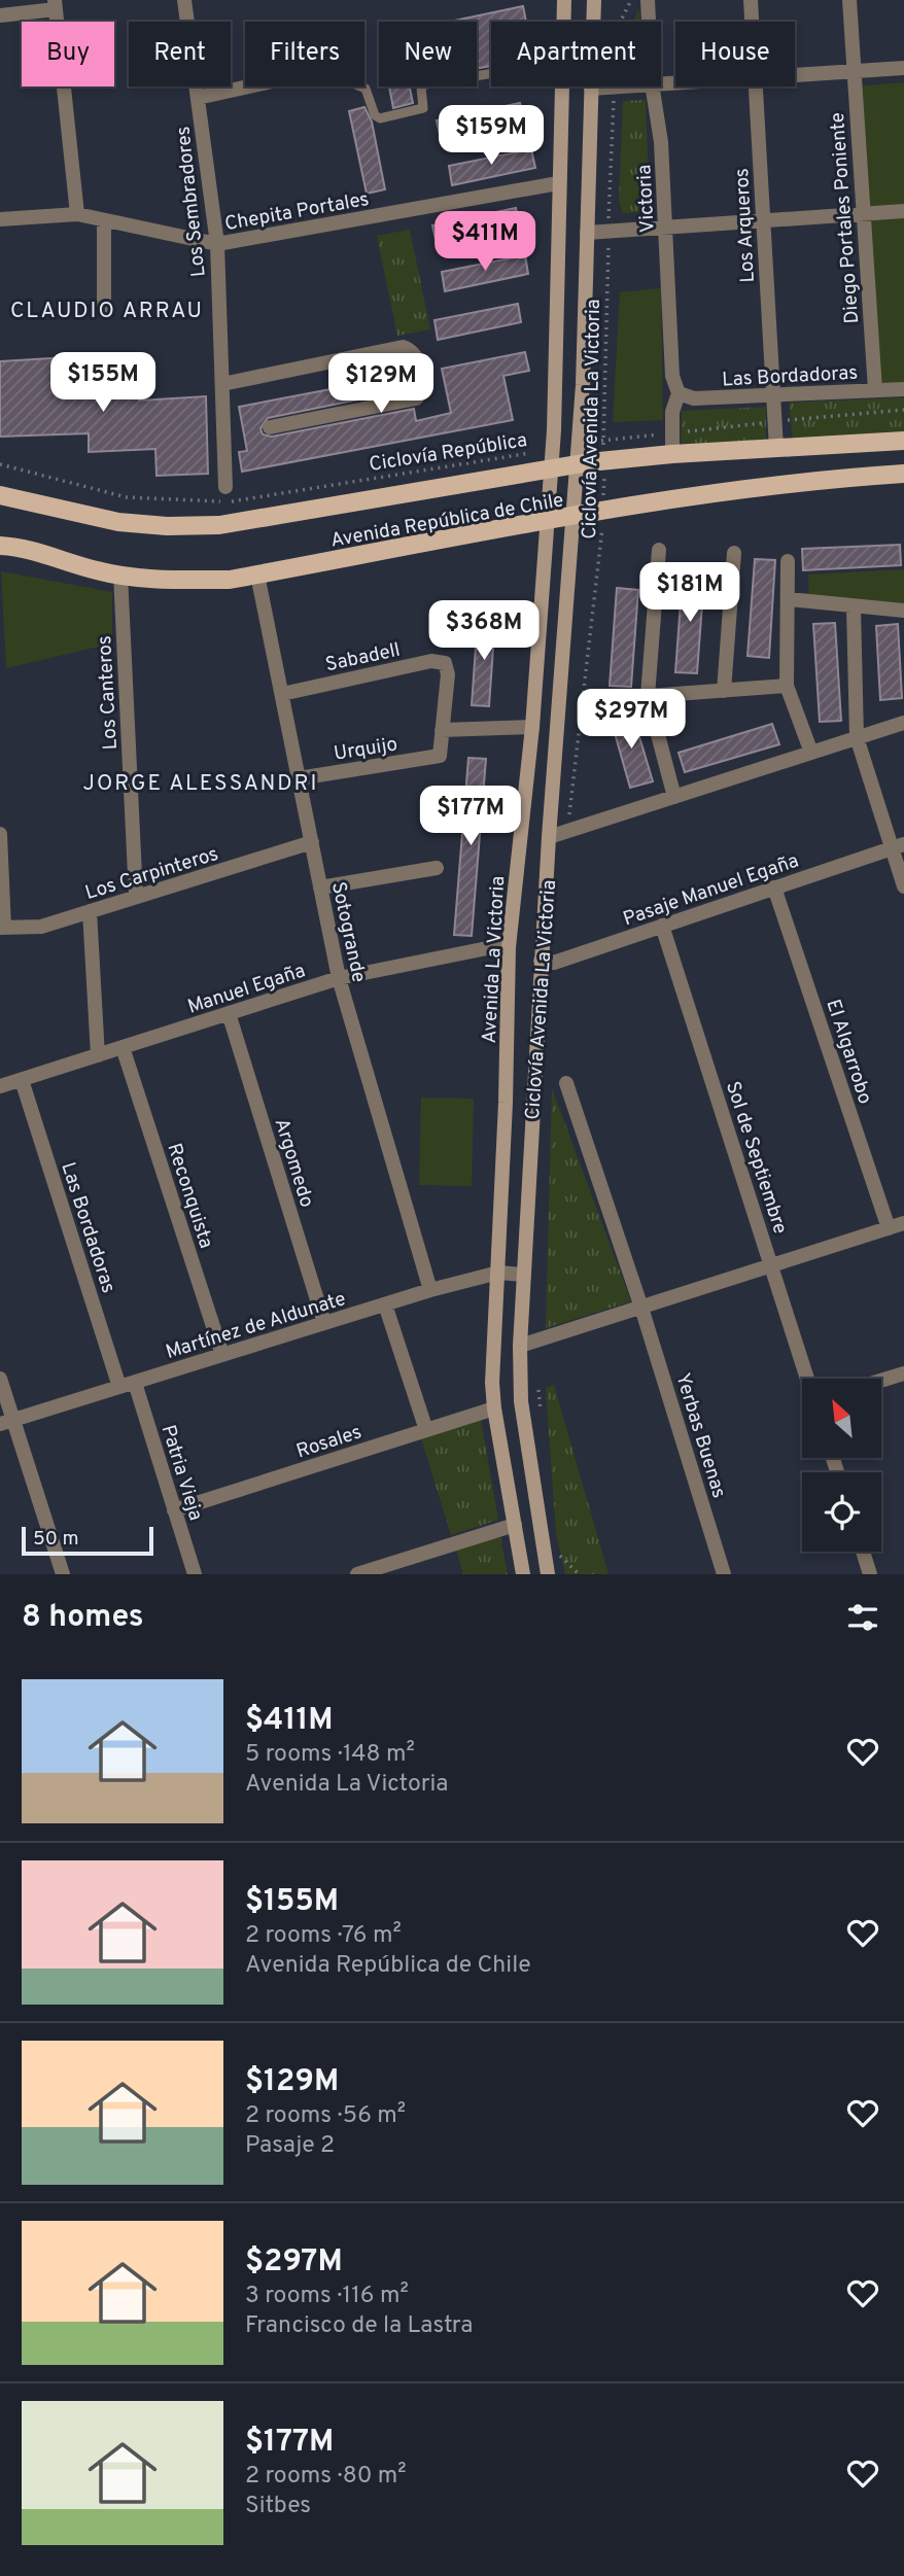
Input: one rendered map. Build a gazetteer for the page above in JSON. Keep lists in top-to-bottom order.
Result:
{
  "streets": {
    "main road": ["Avenida República de Chile", "Avenida La Victoria"],
    "street": [
      "Victoria",
      "Los Sembradores",
      "Chepita Portales",
      "Diego Portales Poniente",
      "Los Arqueros",
      "Las Bordadoras",
      "Sabadell",
      "Los Canteros",
      "Urquijo",
      "Los Carpinteros",
      "Pasaje Manuel Egaña",
      "Sotogrande",
      "Manuel Egaña",
      "El Algarrobo",
      "Sol de Septiembre",
      "Argomedo",
      "Reconquista",
      "Martínez de Aldunate",
      "Yerbas Buenas",
      "Rosales",
      "Patria Vieja"
    ],
    "path": ["Ciclovía Avenida La Victoria", "Ciclovía República"]
  },
  "crossings": [
    ["Victoria", "Las Bordadoras"],
    ["Los Sembradores", "Chepita Portales"],
    ["Chepita Portales", "Avenida La Victoria"],
    ["Diego Portales Poniente", "Las Bordadoras"],
    ["Los Arqueros", "Las Bordadoras"],
    ["Los Arqueros", "Avenida República de Chile"],
    ["Las Bordadoras", "Manuel Egaña"],
    ["Las Bordadoras", "Martínez de Aldunate"],
    ["Ciclovía Avenida La Victoria", "Avenida República de Chile"],
    ["Ciclovía República", "Avenida La Victoria"],
    ["Avenida República de Chile", "Los Canteros"],
    ["Avenida República de Chile", "Sotogrande"],
    ["Avenida República de Chile", "Avenida La Victoria"],
    ["Sabadell", "Urquijo"],
    ["Sabadell", "Sotogrande"],
    ["Los Canteros", "Los Carpinteros"],
    ["Urquijo", "Sotogrande"],
    ["Los Carpinteros", "Sotogrande"],
    ["Pasaje Manuel Egaña", "El Algarrobo"],
    ["Pasaje Manuel Egaña", "Sol de Septiembre"],
    ["Sotogrande", "Manuel Egaña"],
    ["Sotogrande", "Martínez de Aldunate"],
    ["Avenida La Victoria", "Manuel Egaña"],
    ["Avenida La Victoria", "Martínez de Aldunate"],
    ["Avenida La Victoria", "Rosales"],
    ["Manuel Egaña", "Argomedo"],
    ["Manuel Egaña", "Reconquista"],
    ["Argomedo", "Martínez de Aldunate"],
    ["Reconquista", "Martínez de Aldunate"],
    ["Martínez de Aldunate", "Patria Vieja"],
    ["Rosales", "Patria Vieja"]
  ],
  "districts": ["CLAUDIO ARRAU", "JORGE ALESSANDRI"],
  "scale_bar": "50 m",
  "north": "top left",
  "page": {
    "chip": [
      "Buy",
      "Rent",
      "Filters",
      "New",
      "Apartment",
      "House"
    ],
    "price": [
      "$159M",
      "$411M",
      "$155M",
      "$129M",
      "$181M",
      "$368M",
      "$297M",
      "$177M"
    ],
    "scale": "50 m",
    "heading": "8 homes",
    "list": [
      {
        "name": "$411M",
        "note": "5 rooms · 148 m² · Avenida La Victoria"
      },
      {
        "name": "$155M",
        "note": "2 rooms · 76 m² · Avenida República de Chile"
      },
      {
        "name": "$129M",
        "note": "2 rooms · 56 m² · Pasaje 2"
      },
      {
        "name": "$297M",
        "note": "3 rooms · 116 m² · Francisco de la Lastra"
      },
      {
        "name": "$177M",
        "note": "2 rooms · 80 m² · Sitbes"
      }
    ]
  }
}
